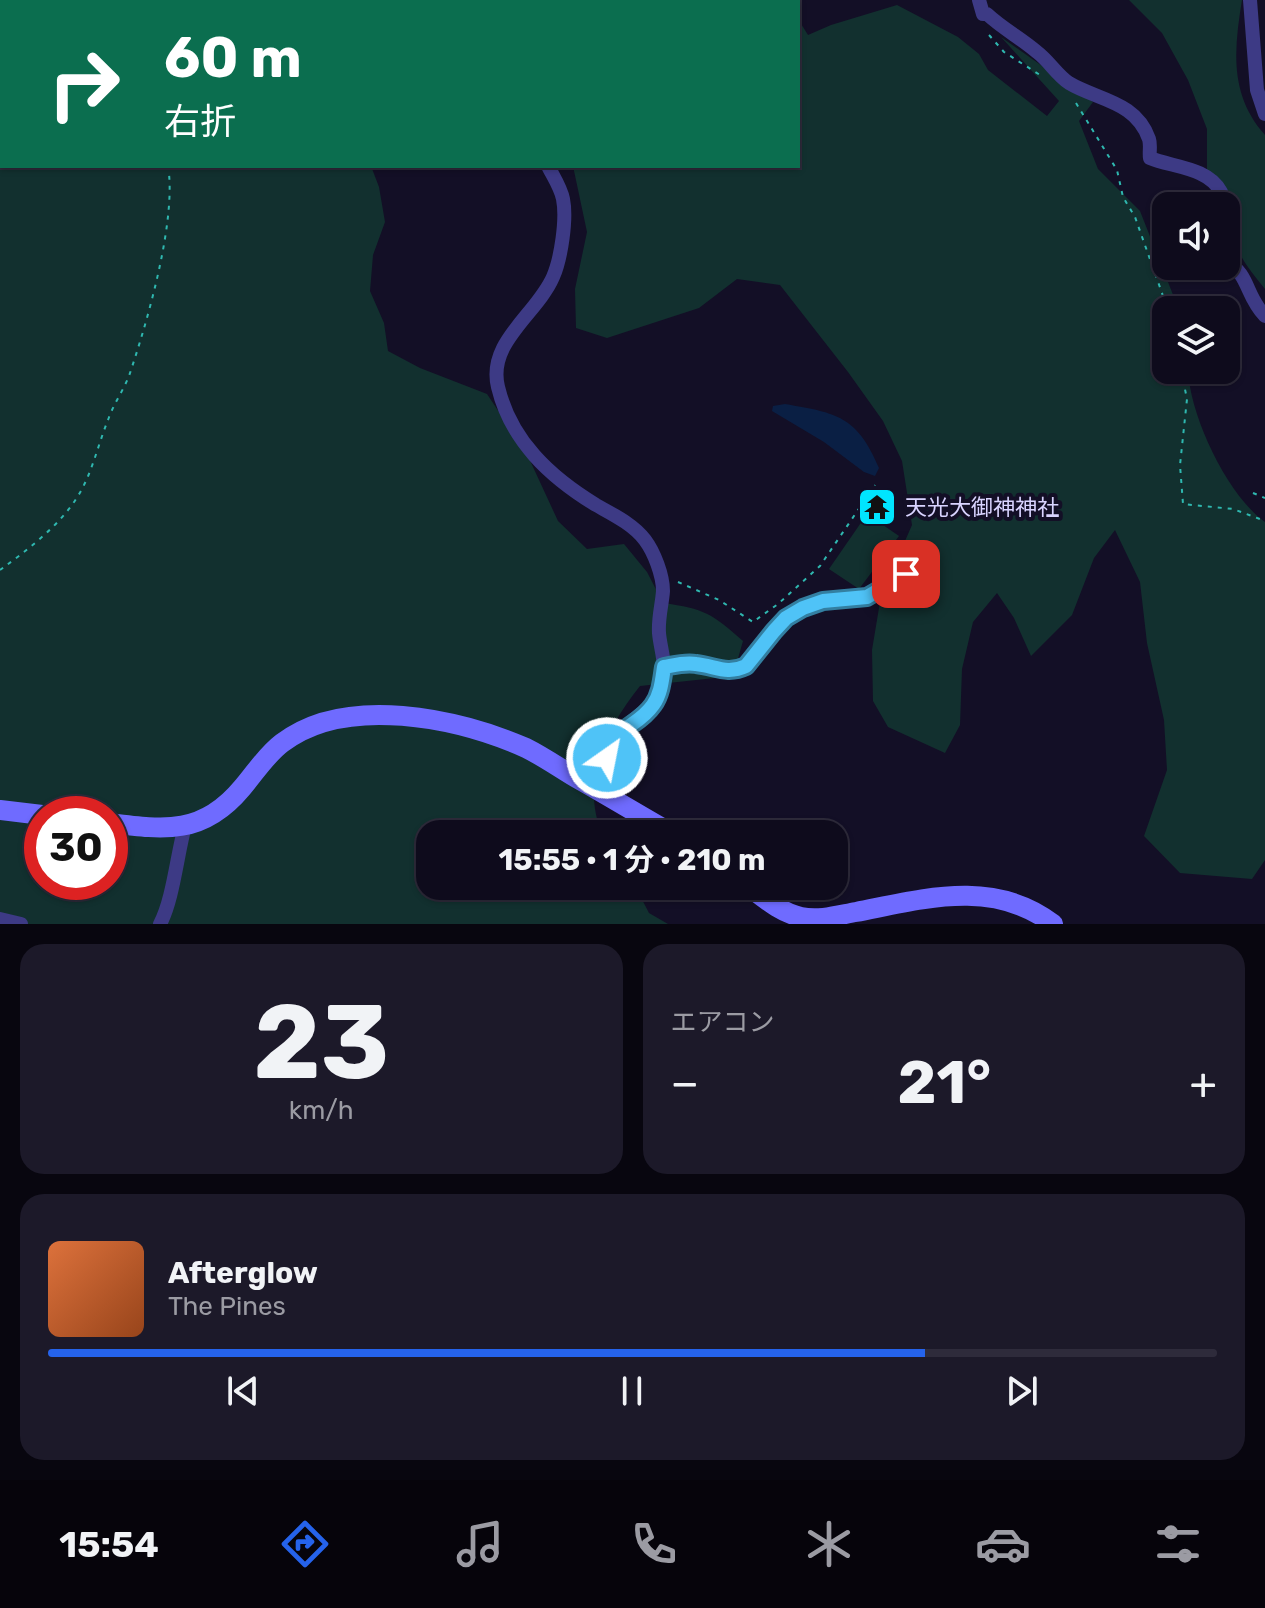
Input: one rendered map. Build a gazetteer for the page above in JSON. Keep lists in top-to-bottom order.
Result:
{
  "places": {
    "temple": ["天光大御神神社"]
  },
  "page": {
    "turn": ["60 m", "右折"],
    "limit": "30",
    "trip": "15:55 · 1 分 · 210 m",
    "tile": [
      ["23", "km/h"],
      "エアコン"
    ],
    "heat": ["−", "21°", "+"],
    "song": ["Afterglow", "The Pines"],
    "tabs": "15:54"
  }
}
